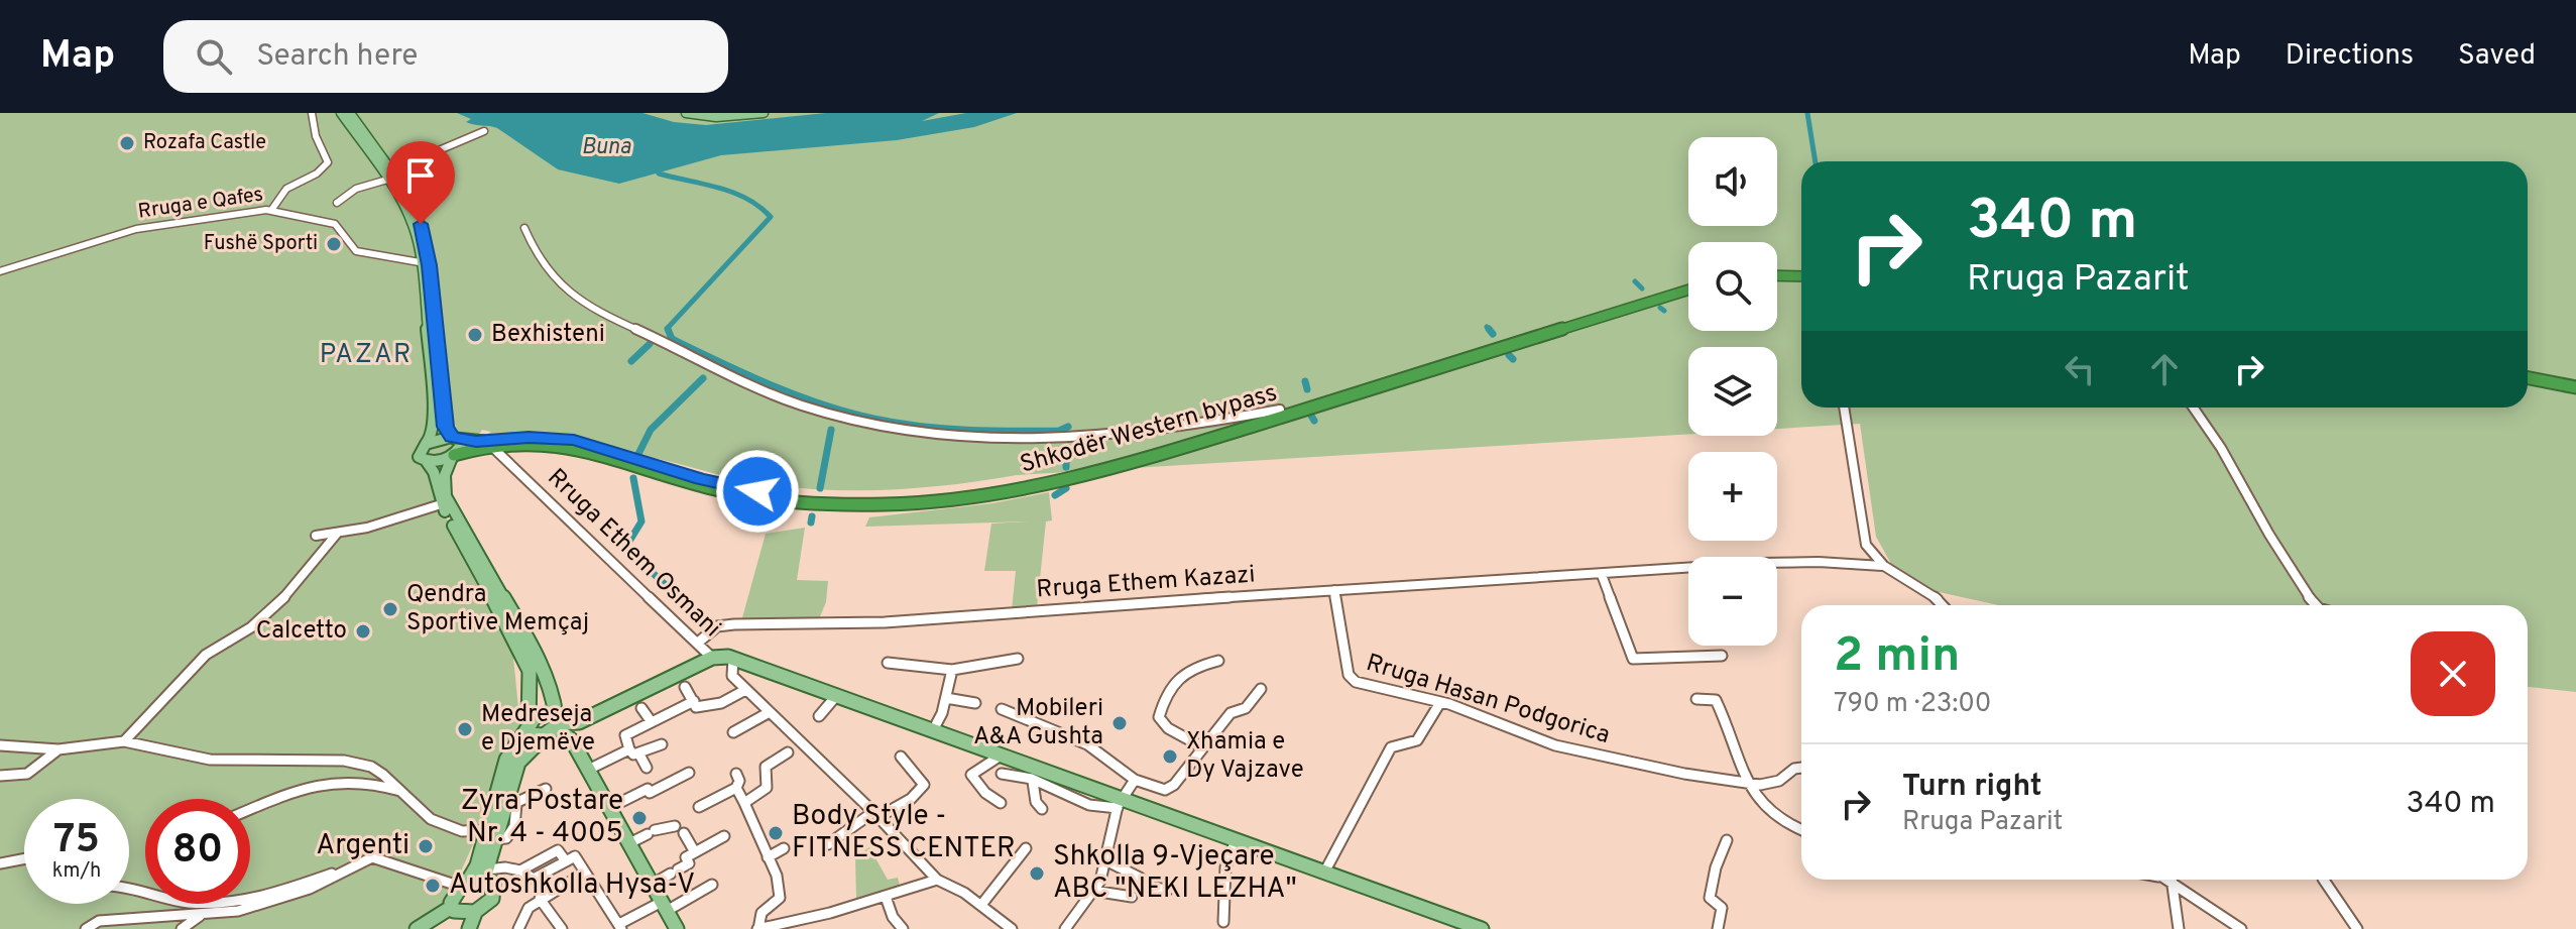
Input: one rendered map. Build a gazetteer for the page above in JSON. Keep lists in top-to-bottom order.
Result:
{
  "streets": {
    "highway": ["Shkodër Western bypass"],
    "street": [
      "Rruga e Qafes",
      "Rruga Ethem Osmani",
      "Rruga Ethem Kazazi",
      "Rruga Hasan Podgorica"
    ]
  },
  "crossings": [
    ["Shkodër Western bypass", "Rruga Ethem Osmani"],
    ["Rruga Ethem Osmani", "Rruga Ethem Kazazi"],
    ["Rruga Ethem Kazazi", "Rruga Hasan Podgorica"]
  ],
  "districts": ["PAZAR"],
  "water": ["Buna"],
  "places": [
    "Rozafa Castle",
    "Fushë Sporti",
    "Bexhisteni",
    "Qendra Sportive Memçaj",
    "Calcetto",
    "Mobileri A&A Gushta",
    "Medreseja e Djemëve",
    "Xhamia e Dy Vajzave",
    "Zyra Postare Nr. 4 - 4005",
    "Body Style - FITNESS CENTER",
    "Argenti",
    "Shkolla 9-Vjeçare ABC \"NEKI LEZHA\"",
    "Autoshkolla Hysa-V"
  ],
  "page": {
    "header": "Map",
    "search": "Search here",
    "nav": ["Map", "Directions", "Saved"],
    "map_buttons": ["+", "−"],
    "turn": ["340 m", "Rruga Pazarit"],
    "heading": ["2 min", "790 m · 23:00"],
    "list": [
      {
        "name": "Turn right",
        "note": "Rruga Pazarit",
        "value": "340 m"
      }
    ],
    "speed": "75 km/h",
    "limit": "80"
  }
}
